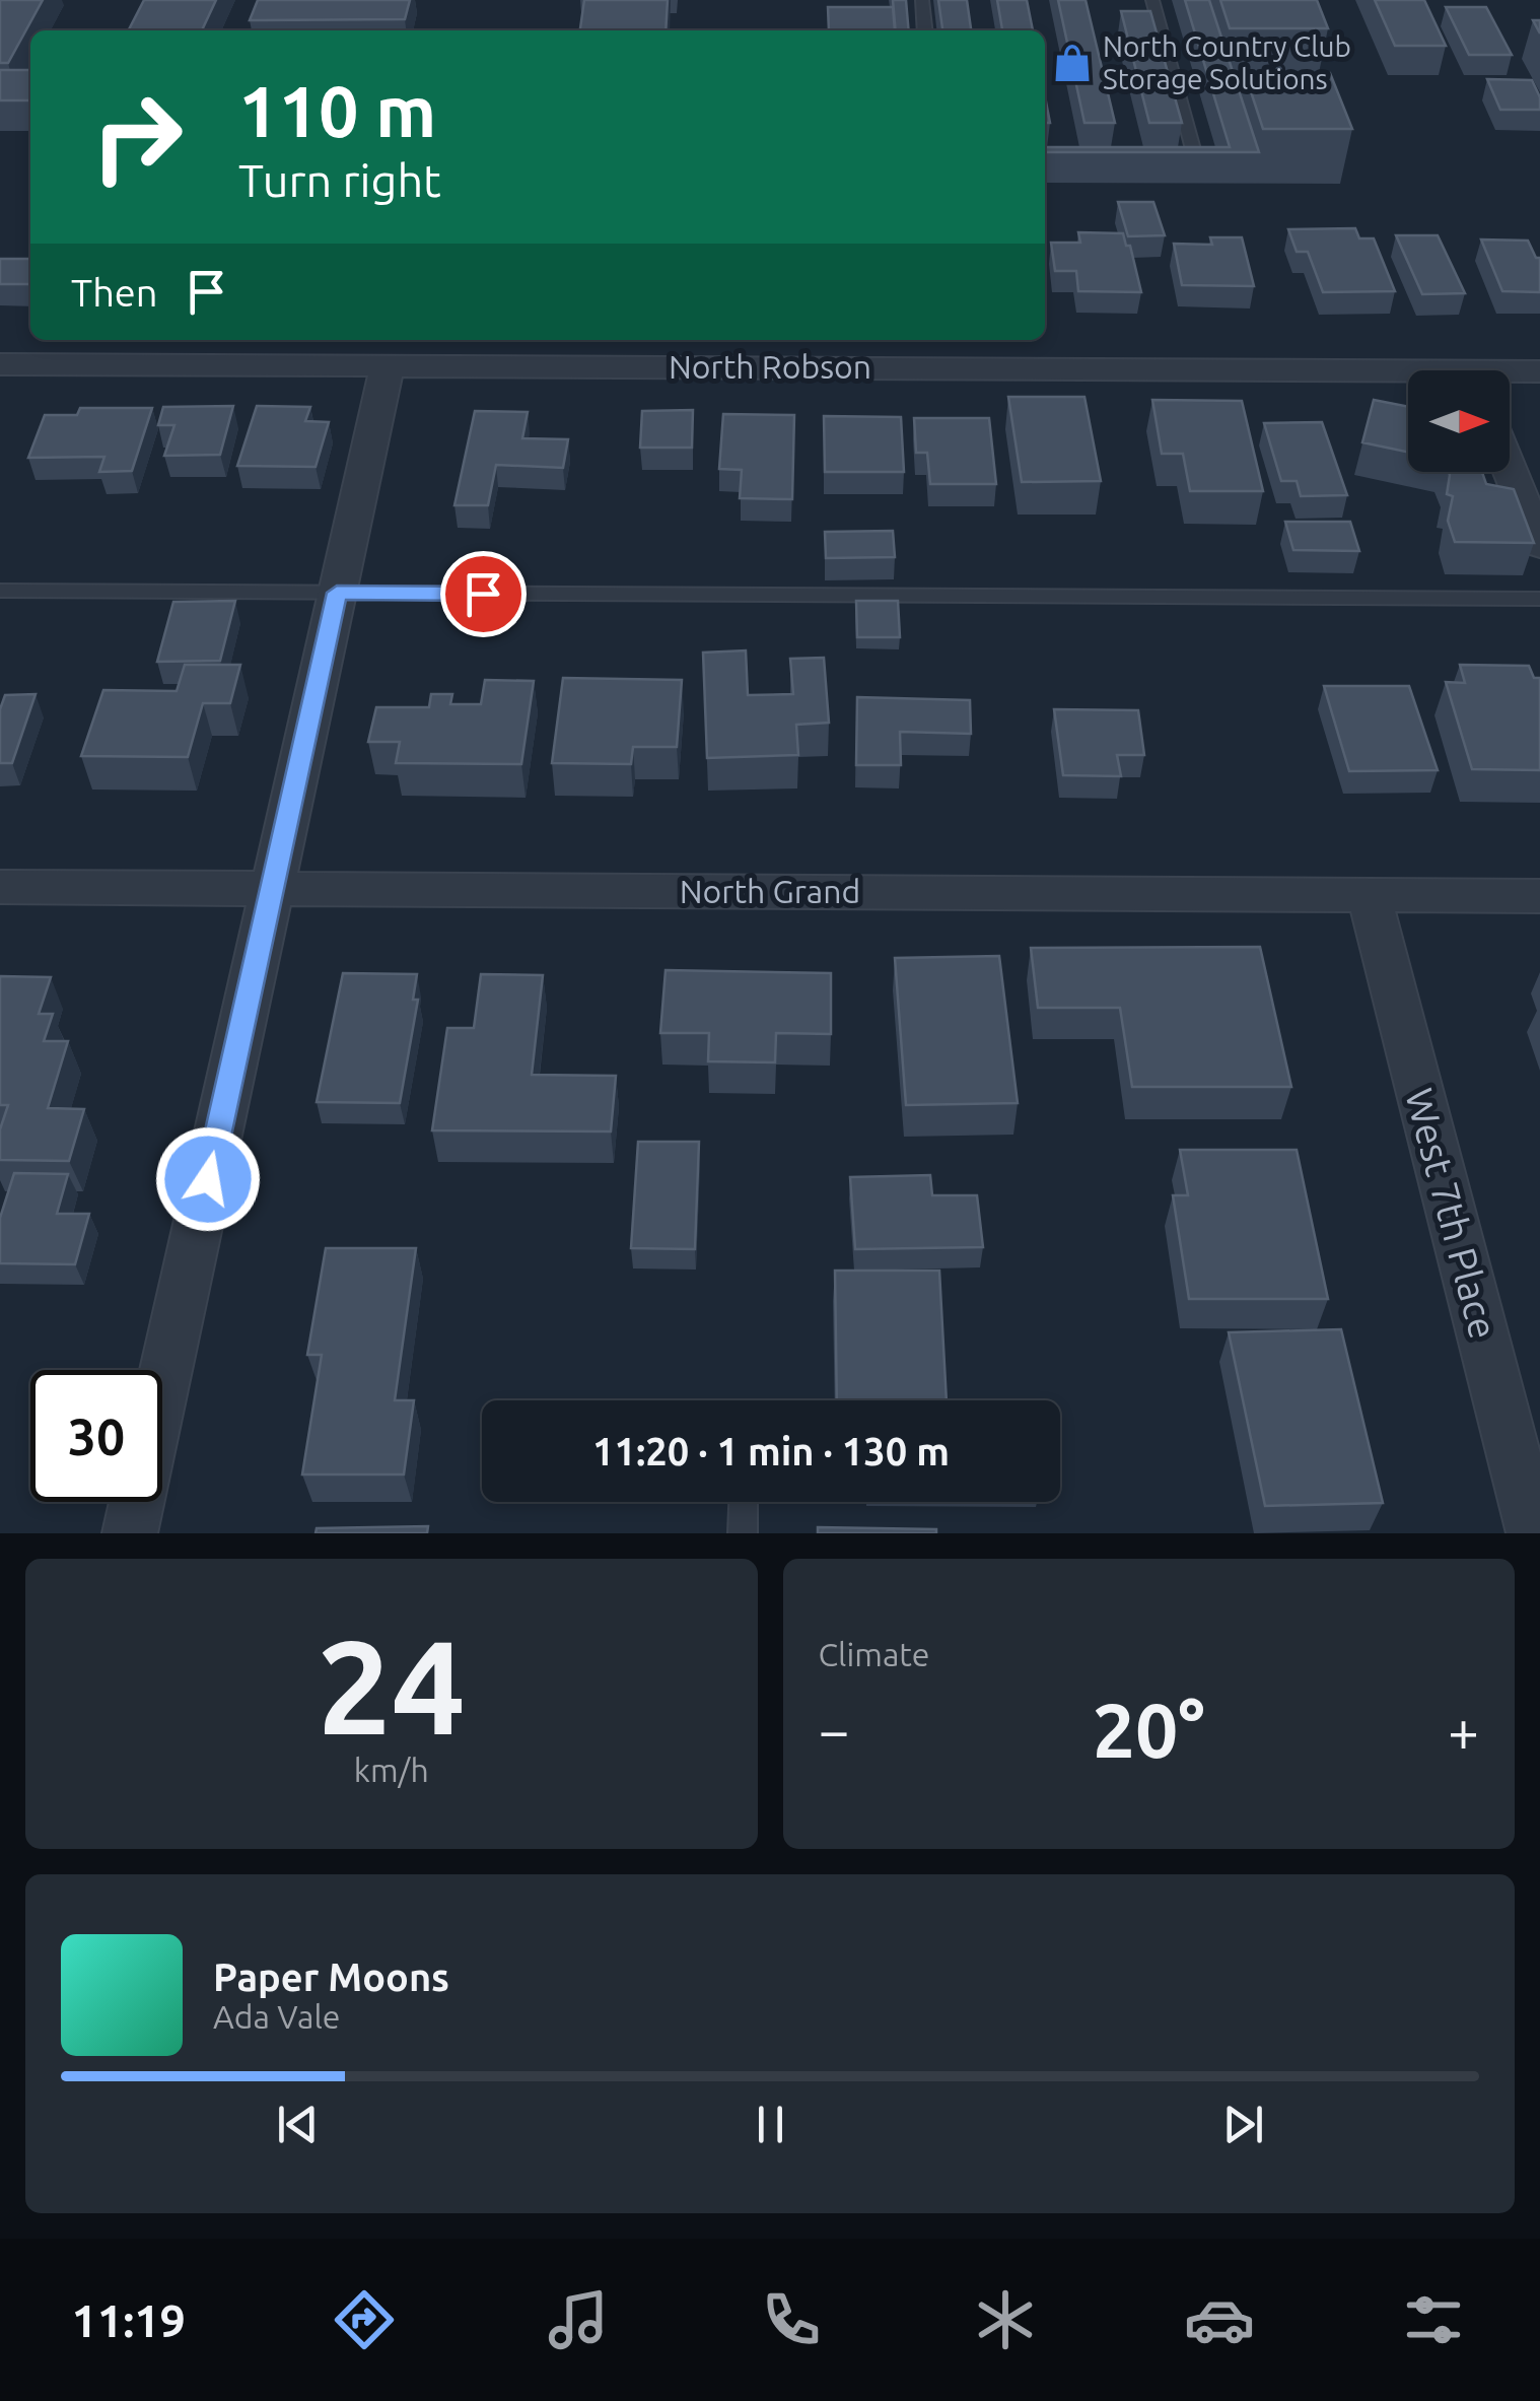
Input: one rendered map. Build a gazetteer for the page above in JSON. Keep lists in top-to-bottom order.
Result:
{
  "streets": {
    "street": ["North Robson", "North Grand", "West 7th Place"]
  },
  "crossings": [
    ["North Grand", "West 7th Place"]
  ],
  "places": {
    "shop": ["North Country Club Storage Solutions"]
  },
  "north": "right",
  "page": {
    "turn": ["110 m", "Turn right"],
    "then": "Then",
    "limit": "30",
    "trip": "11:20 · 1 min · 130 m",
    "tile": [
      ["24", "km/h"],
      "Climate"
    ],
    "heat": ["−", "20°", "+"],
    "song": ["Paper Moons", "Ada Vale"],
    "tabs": "11:19"
  }
}
